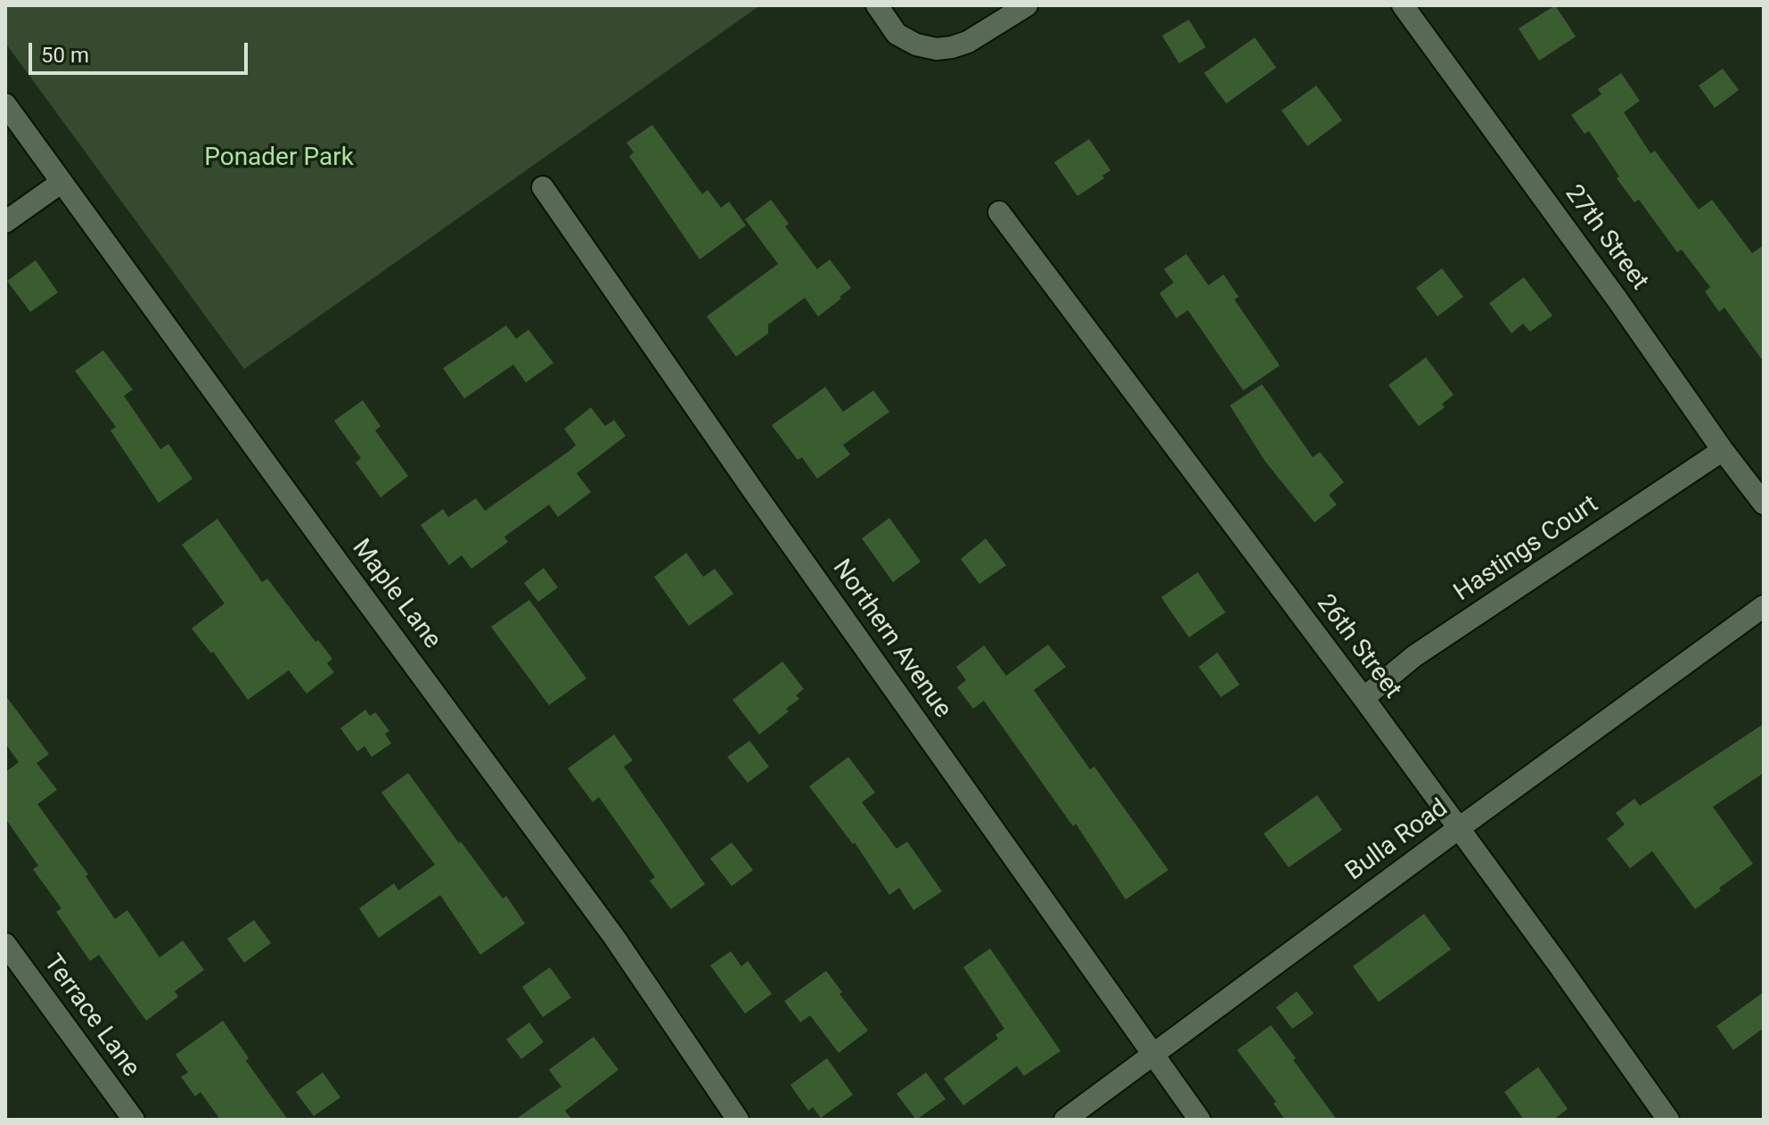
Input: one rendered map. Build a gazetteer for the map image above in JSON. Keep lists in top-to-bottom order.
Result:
{
  "streets": {
    "street": [
      "27th Street",
      "Hastings Court",
      "Maple Lane",
      "Northern Avenue",
      "26th Street",
      "Bulla Road",
      "Terrace Lane"
    ]
  },
  "crossings": [
    ["27th Street", "Hastings Court"],
    ["Hastings Court", "26th Street"],
    ["Northern Avenue", "Bulla Road"],
    ["26th Street", "Bulla Road"]
  ],
  "parks": ["Ponader Park"],
  "scale_bar": "50 m"
}
